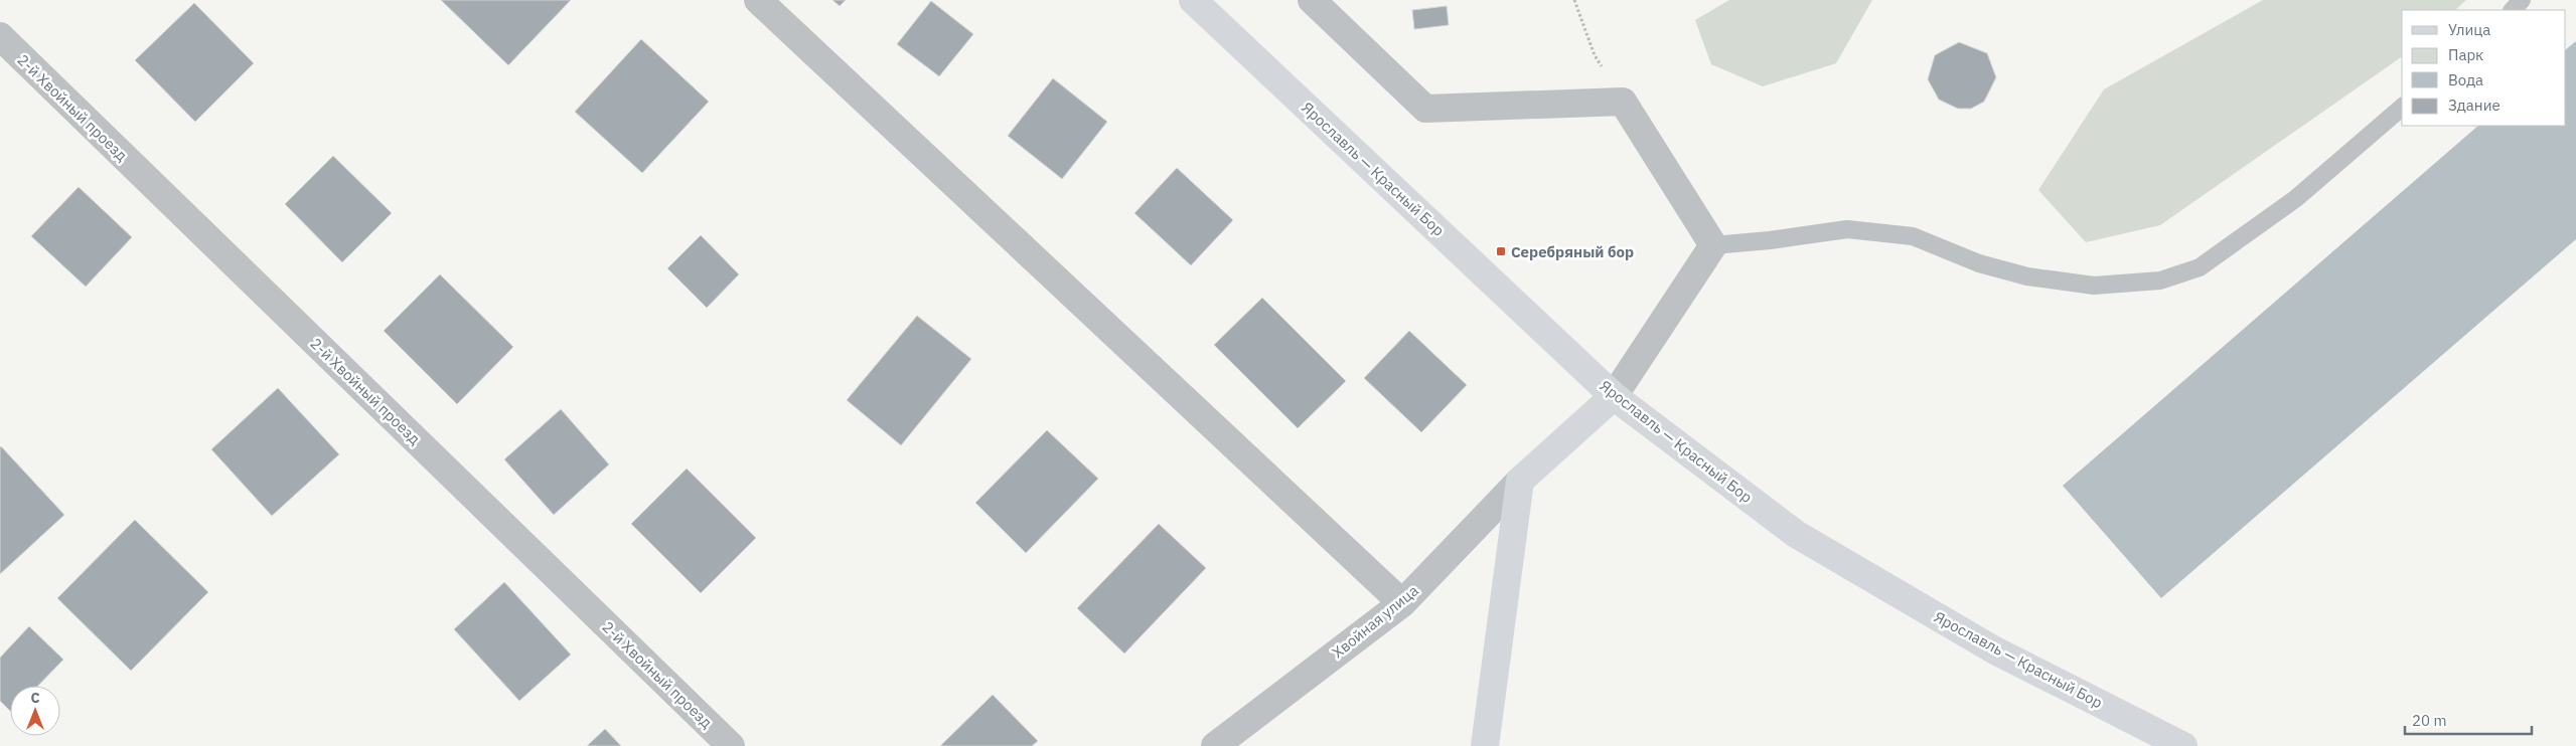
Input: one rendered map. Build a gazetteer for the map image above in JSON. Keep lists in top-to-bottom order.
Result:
{
  "streets": {
    "street": ["2-й Хвойный проезд", "Ярославль — Красный Бор", "Хвойная улица"]
  },
  "places": {
    "transit": ["Серебряный бор"]
  },
  "legend": [
    "Улица",
    "Парк",
    "Вода",
    "Здание"
  ],
  "scale_bar": "20 m",
  "north": "top"
}
